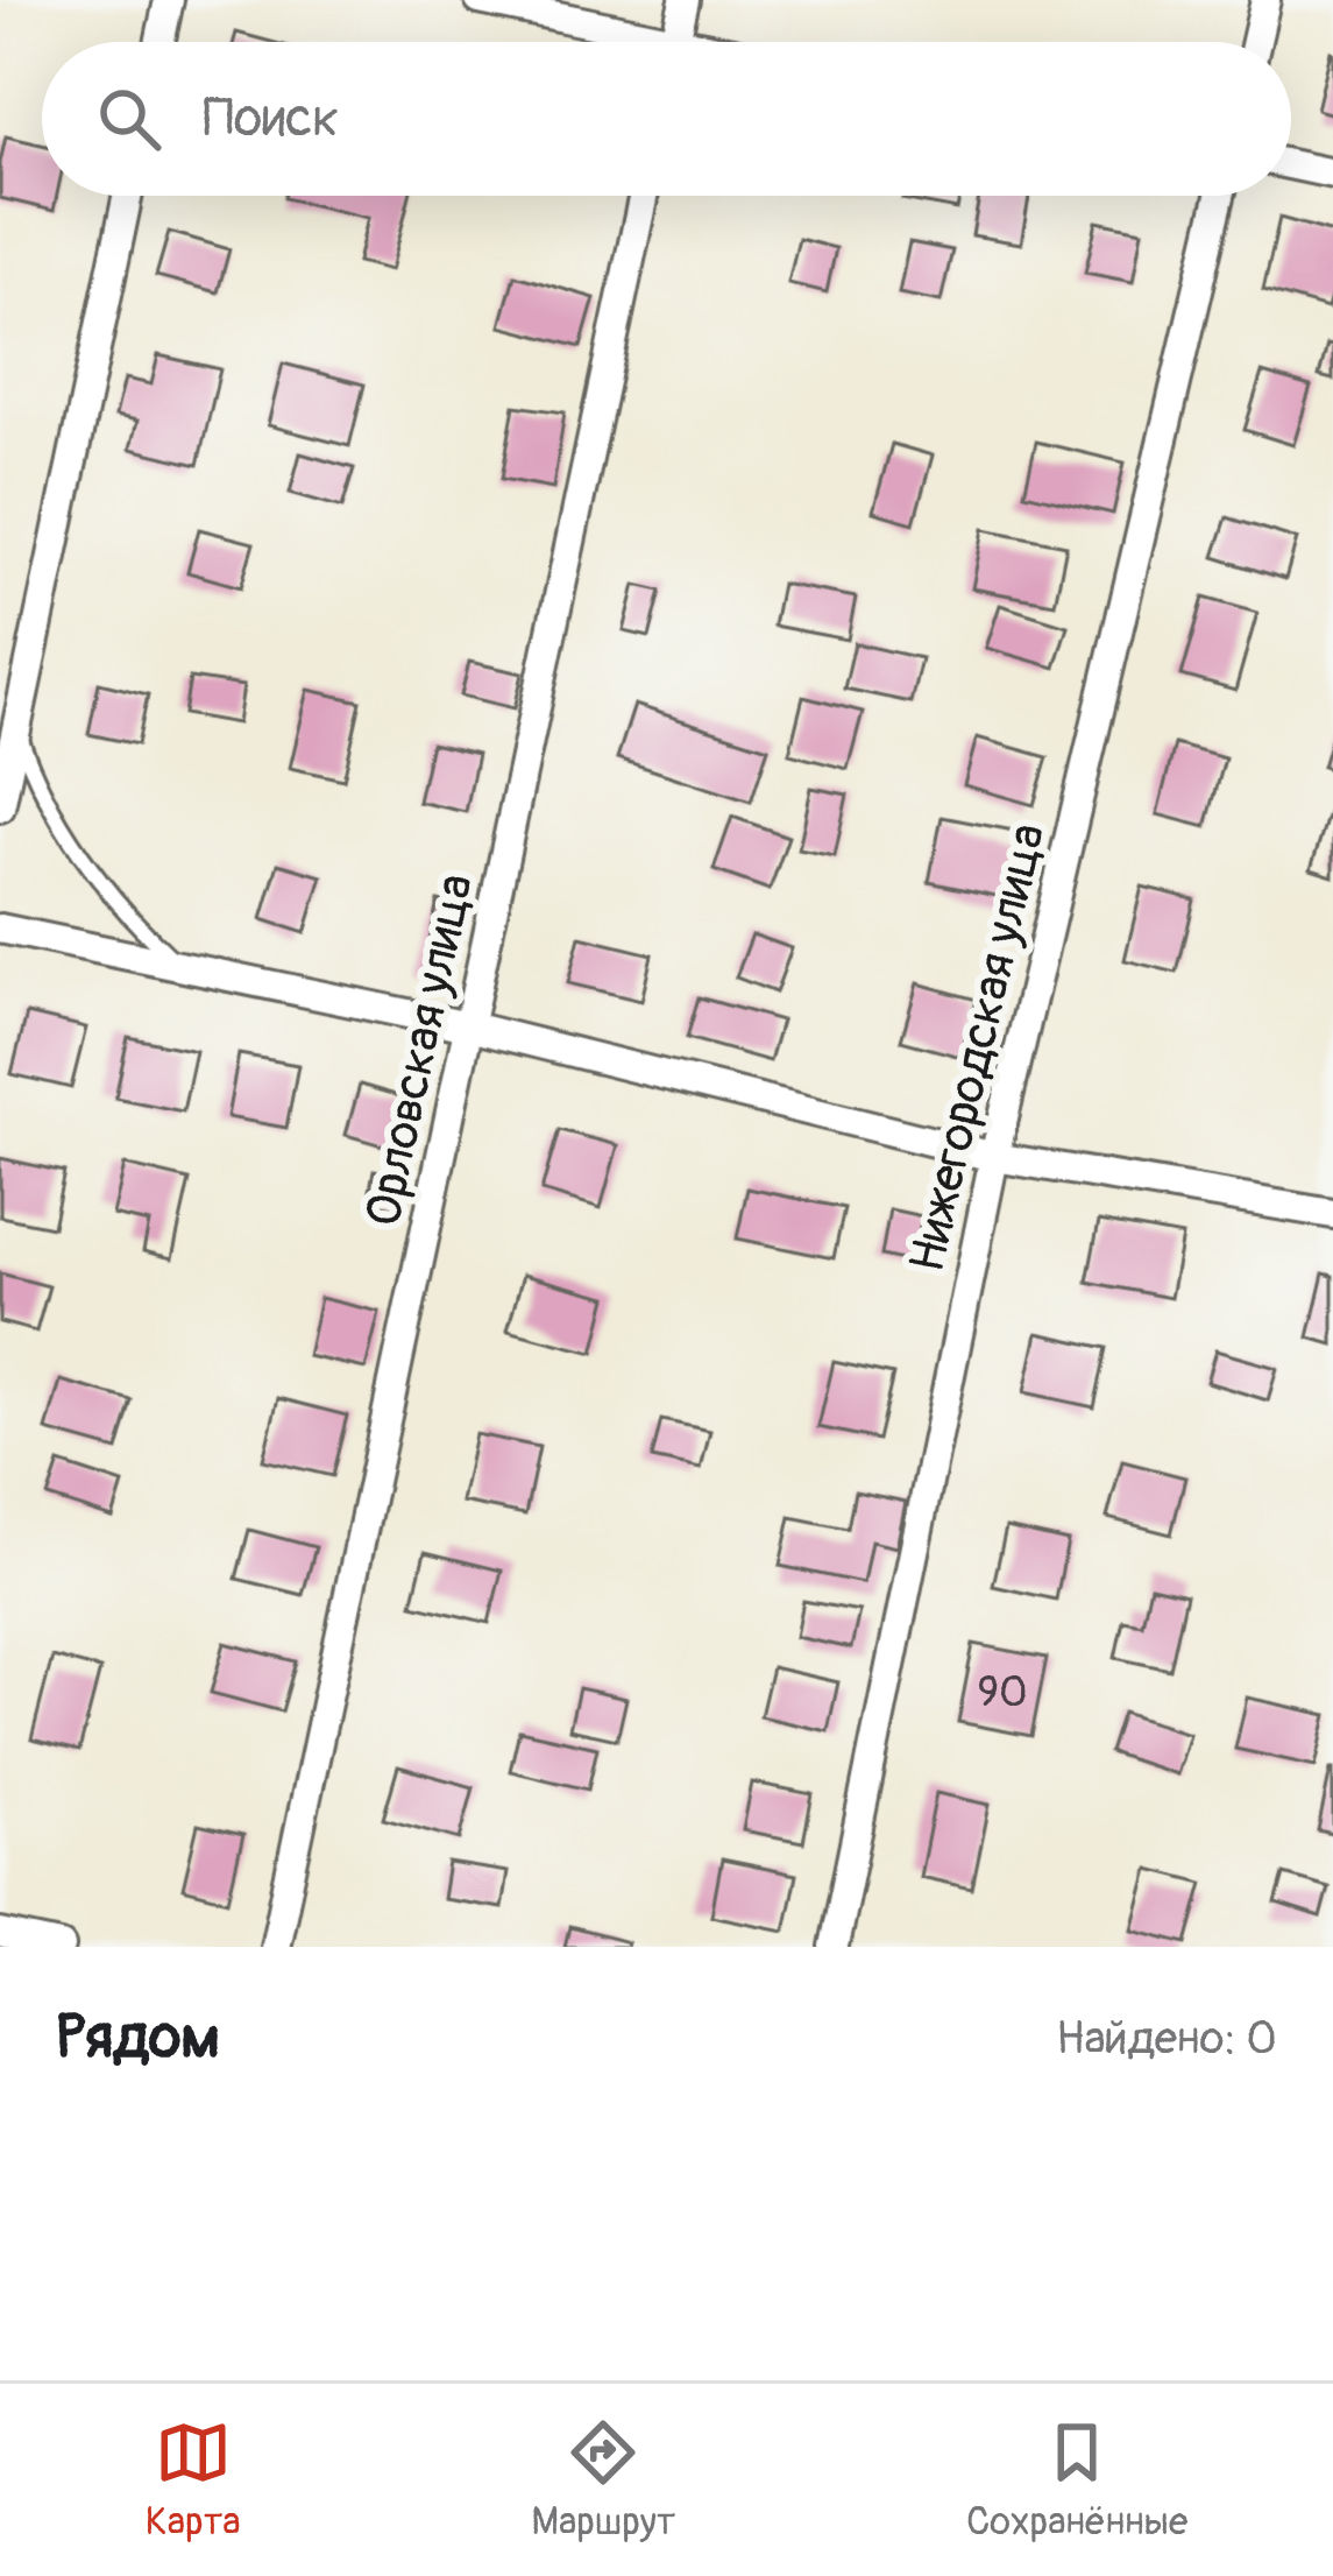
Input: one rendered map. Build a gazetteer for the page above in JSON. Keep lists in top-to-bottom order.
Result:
{
  "streets": {
    "street": ["Нижегородская улица", "Орловская улица"]
  },
  "house_numbers": ["90"],
  "page": {
    "search": "Поиск",
    "heading": ["Рядом", "Найдено: 0"],
    "nav": ["Карта", "Маршрут", "Сохранённые"]
  }
}
